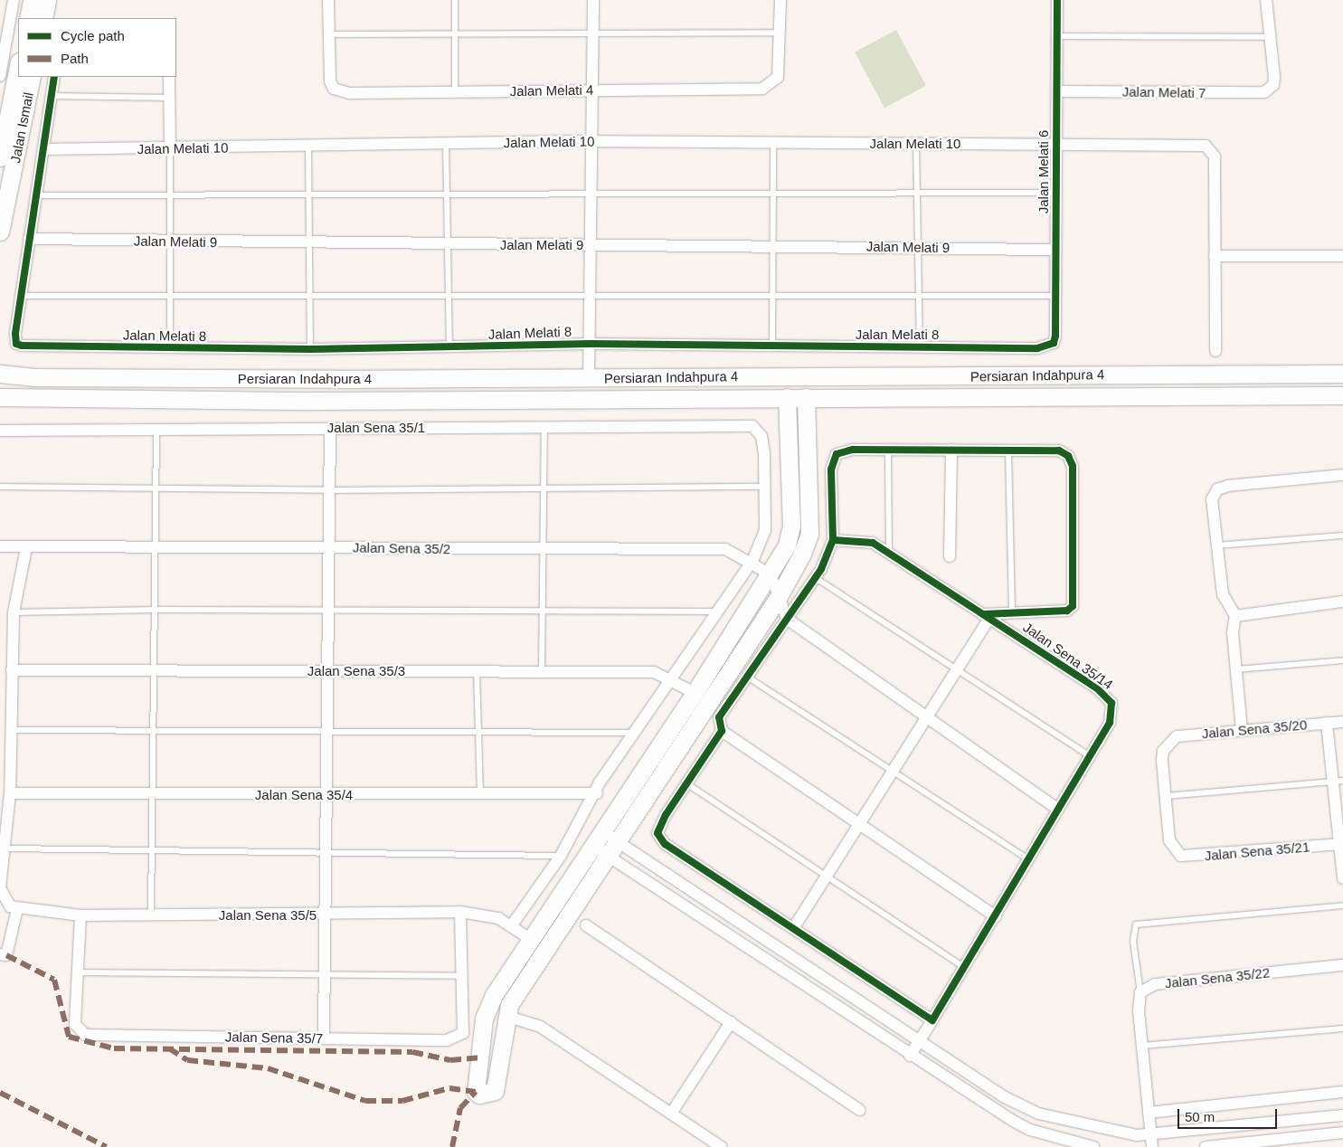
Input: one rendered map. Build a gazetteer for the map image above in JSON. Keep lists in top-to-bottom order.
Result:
{
  "streets": {
    "street": [
      "Jalan Melati 4",
      "Jalan Melati 7",
      "Jalan Ismail",
      "Jalan Melati 10",
      "Jalan Melati 6",
      "Jalan Melati 9",
      "Jalan Melati 8",
      "Persiaran Indahpura 4",
      "Jalan Sena 35/1",
      "Jalan Sena 35/2",
      "Jalan Sena 35/14",
      "Jalan Sena 35/3",
      "Jalan Sena 35/20",
      "Jalan Sena 35/4",
      "Jalan Sena 35/21",
      "Jalan Sena 35/5",
      "Jalan Sena 35/22",
      "Jalan Sena 35/7"
    ]
  },
  "crossings": [
    ["Jalan Melati 7", "Jalan Melati 6"],
    ["Jalan Melati 10", "Jalan Melati 6"],
    ["Jalan Melati 6", "Jalan Melati 9"],
    ["Jalan Melati 6", "Jalan Melati 8"],
    ["Jalan Sena 35/20", "Jalan Sena 35/21"],
    ["Jalan Sena 35/5", "Jalan Sena 35/7"]
  ],
  "legend": ["Cycle path", "Path"],
  "scale_bar": "50 m"
}
